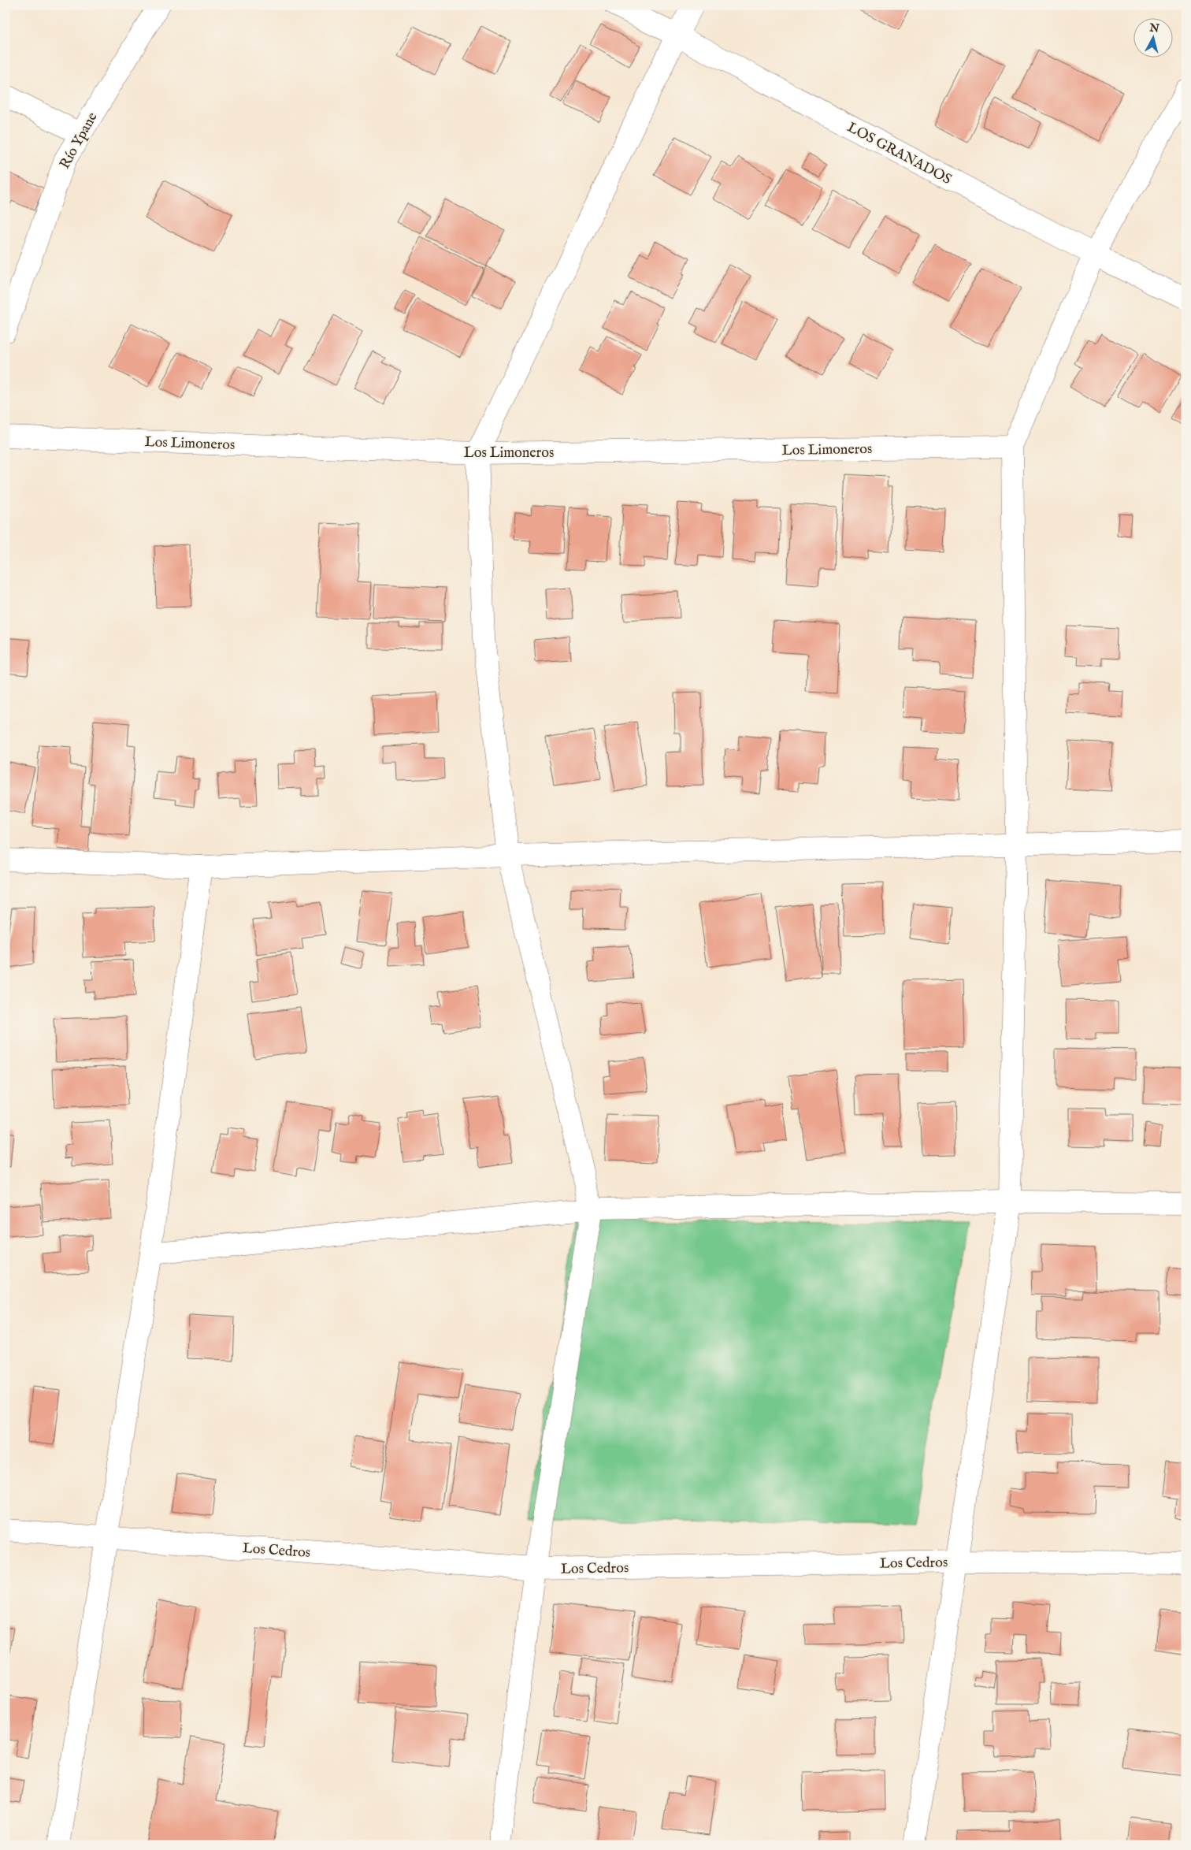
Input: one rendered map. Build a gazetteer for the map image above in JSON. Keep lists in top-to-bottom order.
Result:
{
  "streets": {
    "street": [
      "Río Ypane",
      "LOS GRANADOS",
      "Los Limoneros",
      "Los Cedros"
    ]
  },
  "north": "top"
}
